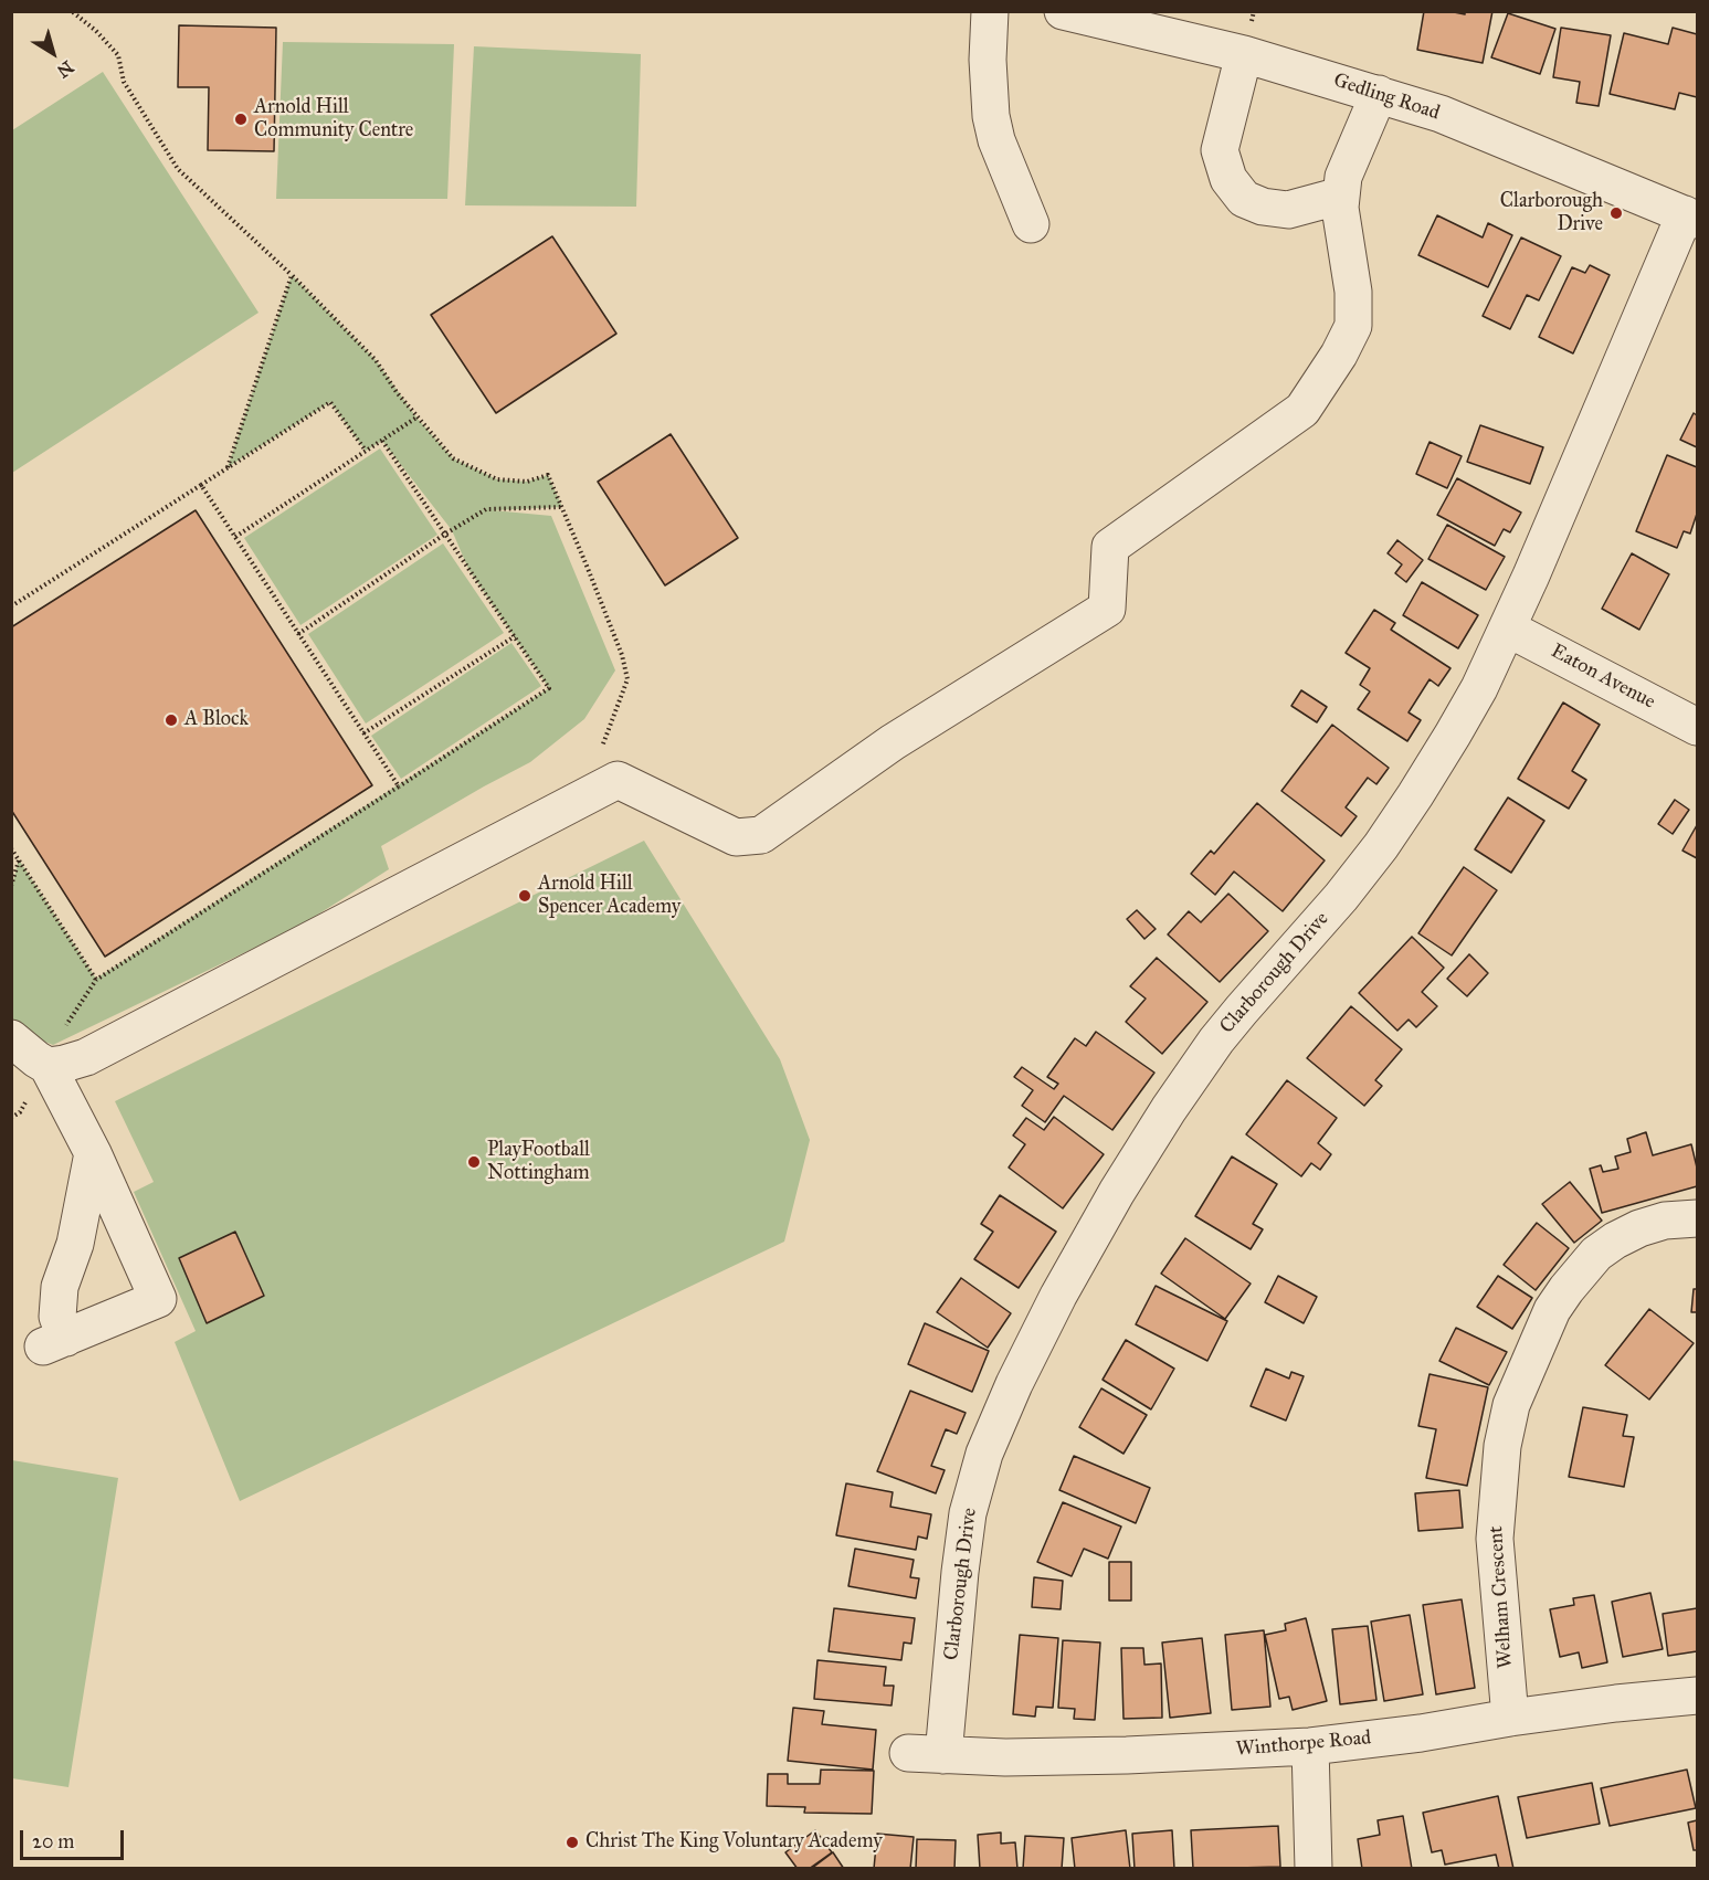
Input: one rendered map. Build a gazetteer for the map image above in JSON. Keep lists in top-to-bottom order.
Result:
{
  "streets": {
    "street": [
      "Gedling Road",
      "Eaton Avenue",
      "Clarborough Drive",
      "Welham Crescent",
      "Winthorpe Road"
    ]
  },
  "crossings": [
    ["Gedling Road", "Clarborough Drive"],
    ["Eaton Avenue", "Clarborough Drive"],
    ["Clarborough Drive", "Winthorpe Road"],
    ["Welham Crescent", "Winthorpe Road"]
  ],
  "places": [
    "Arnold Hill Community Centre",
    "Clarborough Drive",
    "A Block",
    "Arnold Hill Spencer Academy",
    "PlayFootball Nottingham",
    "Christ The King Voluntary Academy"
  ],
  "scale_bar": "20 m",
  "north": "bottom right"
}
